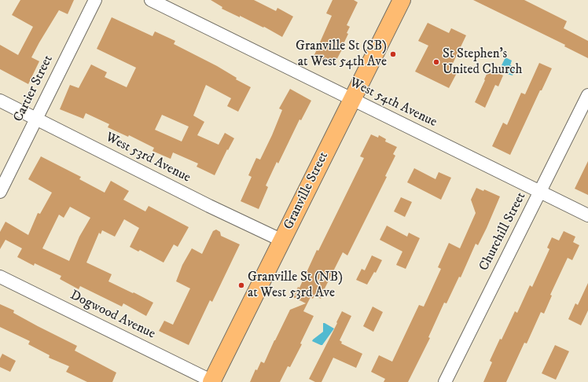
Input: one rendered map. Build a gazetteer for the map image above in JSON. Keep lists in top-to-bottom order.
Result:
{
  "streets": {
    "highway": ["Granville Street"],
    "street": [
      "Cartier Street",
      "West 54th Avenue",
      "West 53rd Avenue",
      "Churchill Street",
      "Dogwood Avenue"
    ]
  },
  "crossings": [
    ["Cartier Street", "West 53rd Avenue"],
    ["West 54th Avenue", "Granville Street"],
    ["West 54th Avenue", "Churchill Street"],
    ["West 53rd Avenue", "Granville Street"],
    ["Granville Street", "Dogwood Avenue"]
  ],
  "places": ["Granville St (SB) at West 54th Ave", "St Stephen's United Church", "Granville St (NB) at West 53rd Ave"]
}
